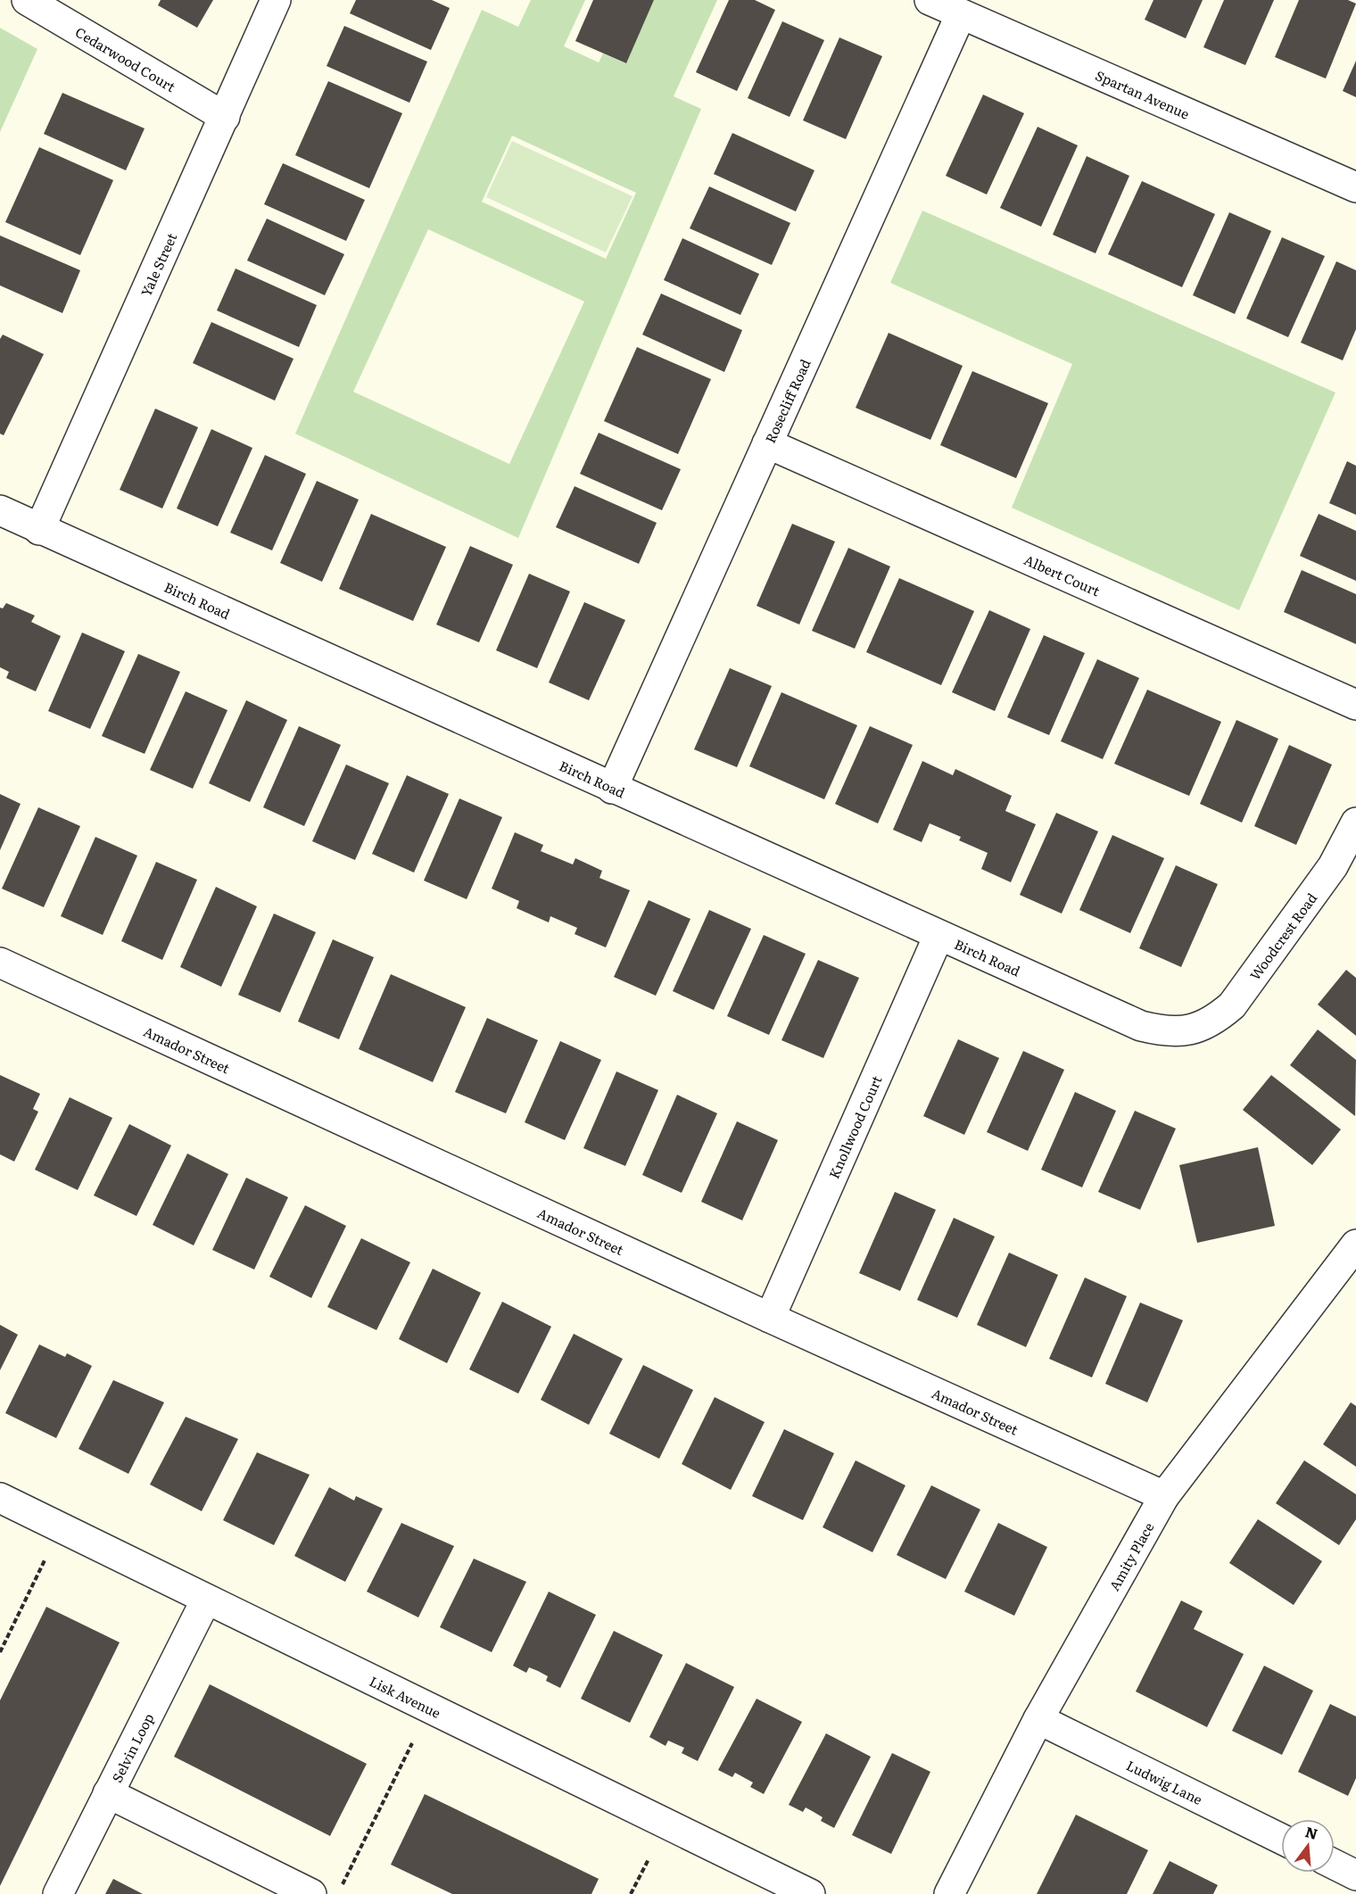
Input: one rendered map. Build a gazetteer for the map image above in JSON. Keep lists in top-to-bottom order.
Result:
{
  "streets": {
    "street": [
      "Cedarwood Court",
      "Spartan Avenue",
      "Yale Street",
      "Rosecliff Road",
      "Albert Court",
      "Birch Road",
      "Woodcrest Road",
      "Amador Street",
      "Knollwood Court",
      "Amity Place",
      "Lisk Avenue",
      "Selvin Loop",
      "Ludwig Lane"
    ]
  },
  "crossings": [
    ["Cedarwood Court", "Yale Street"],
    ["Spartan Avenue", "Rosecliff Road"],
    ["Yale Street", "Birch Road"],
    ["Rosecliff Road", "Albert Court"],
    ["Rosecliff Road", "Birch Road"],
    ["Birch Road", "Woodcrest Road"],
    ["Birch Road", "Knollwood Court"],
    ["Amador Street", "Knollwood Court"],
    ["Amador Street", "Amity Place"],
    ["Amity Place", "Ludwig Lane"],
    ["Lisk Avenue", "Selvin Loop"]
  ],
  "north": "top"
}
